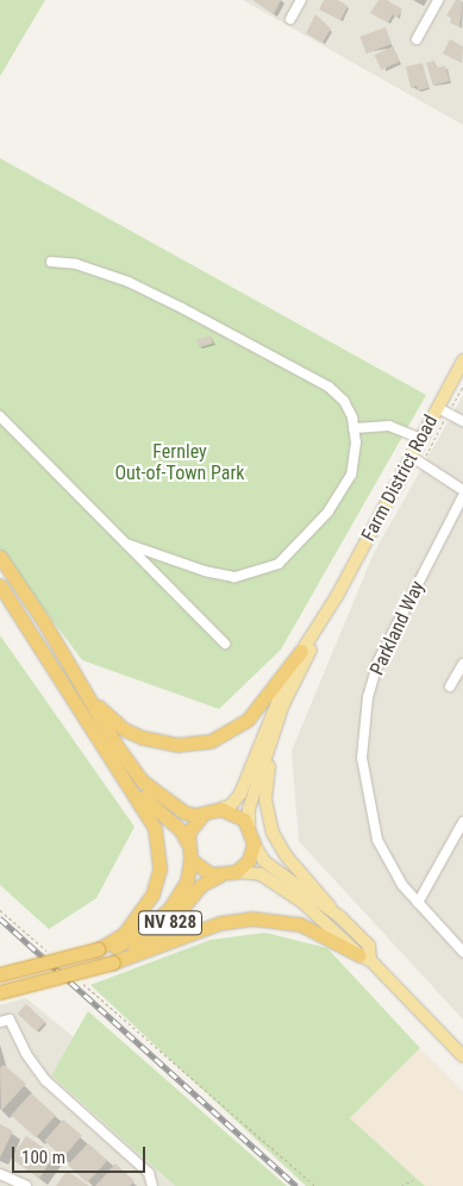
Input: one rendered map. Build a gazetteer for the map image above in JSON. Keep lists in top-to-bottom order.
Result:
{
  "streets": {
    "highway": ["NV 828"],
    "main road": ["Farm District Road"],
    "street": ["Parkland Way"]
  },
  "crossings": [
    ["Farm District Road", "NV 828"]
  ],
  "parks": ["Fernley Out-of-Town Park"],
  "scale_bar": "100 m"
}
